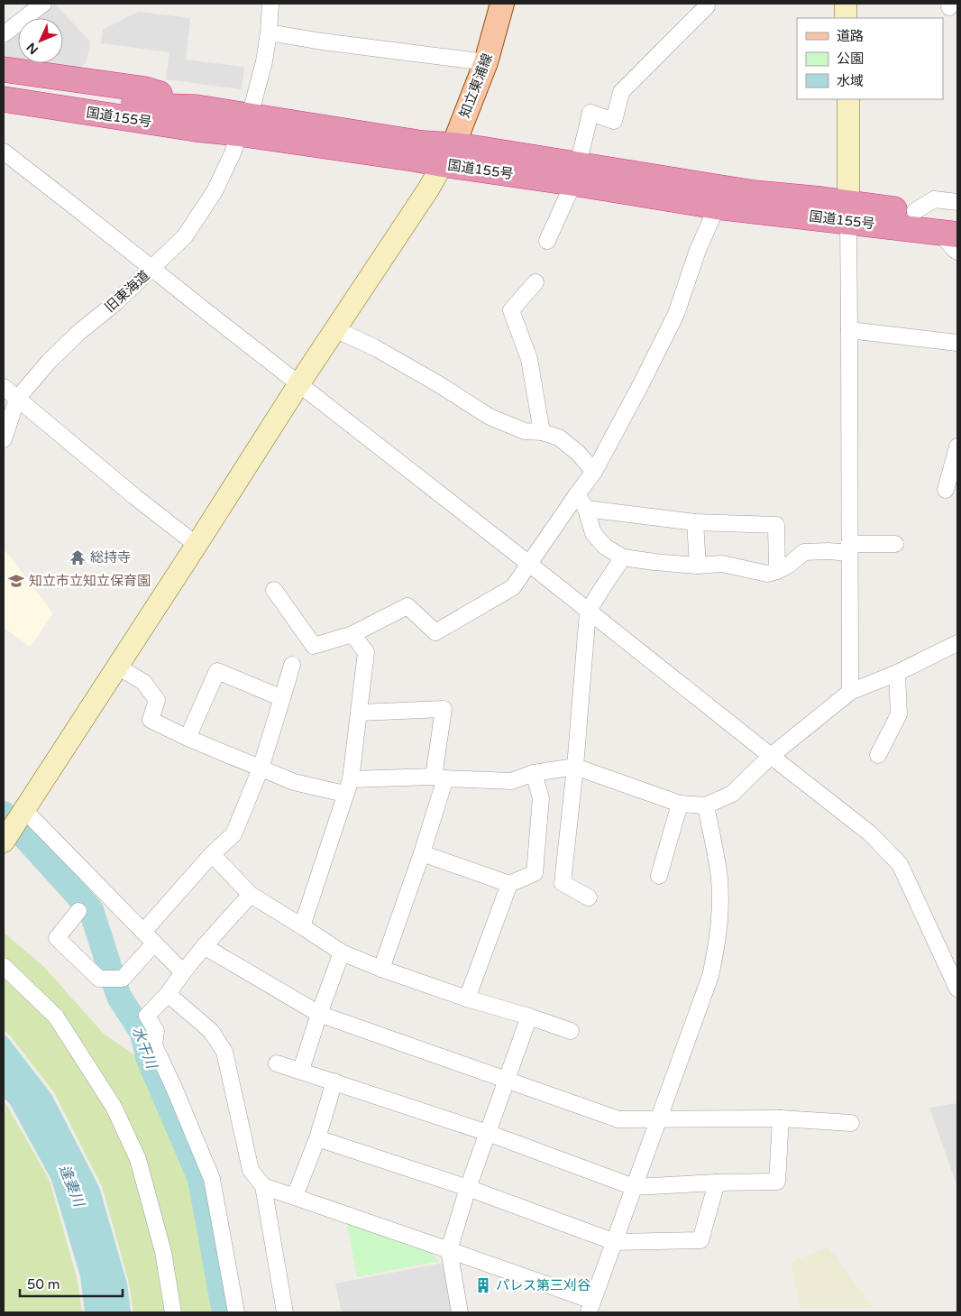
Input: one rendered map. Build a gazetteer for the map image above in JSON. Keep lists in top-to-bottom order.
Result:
{
  "streets": {
    "highway": ["国道155号"],
    "main road": ["知立東浦線"],
    "street": ["旧東海道"]
  },
  "crossings": [
    ["知立東浦線", "国道155号"],
    ["国道155号", "旧東海道"]
  ],
  "water": ["水干川", "逢妻川"],
  "places": {
    "temple": ["総持寺"],
    "school or university": ["知立市立知立保育園"],
    "building": ["パレス第三刈谷"]
  },
  "legend": ["道路", "公園", "水域"],
  "scale_bar": "50 m",
  "north": "bottom left"
}
